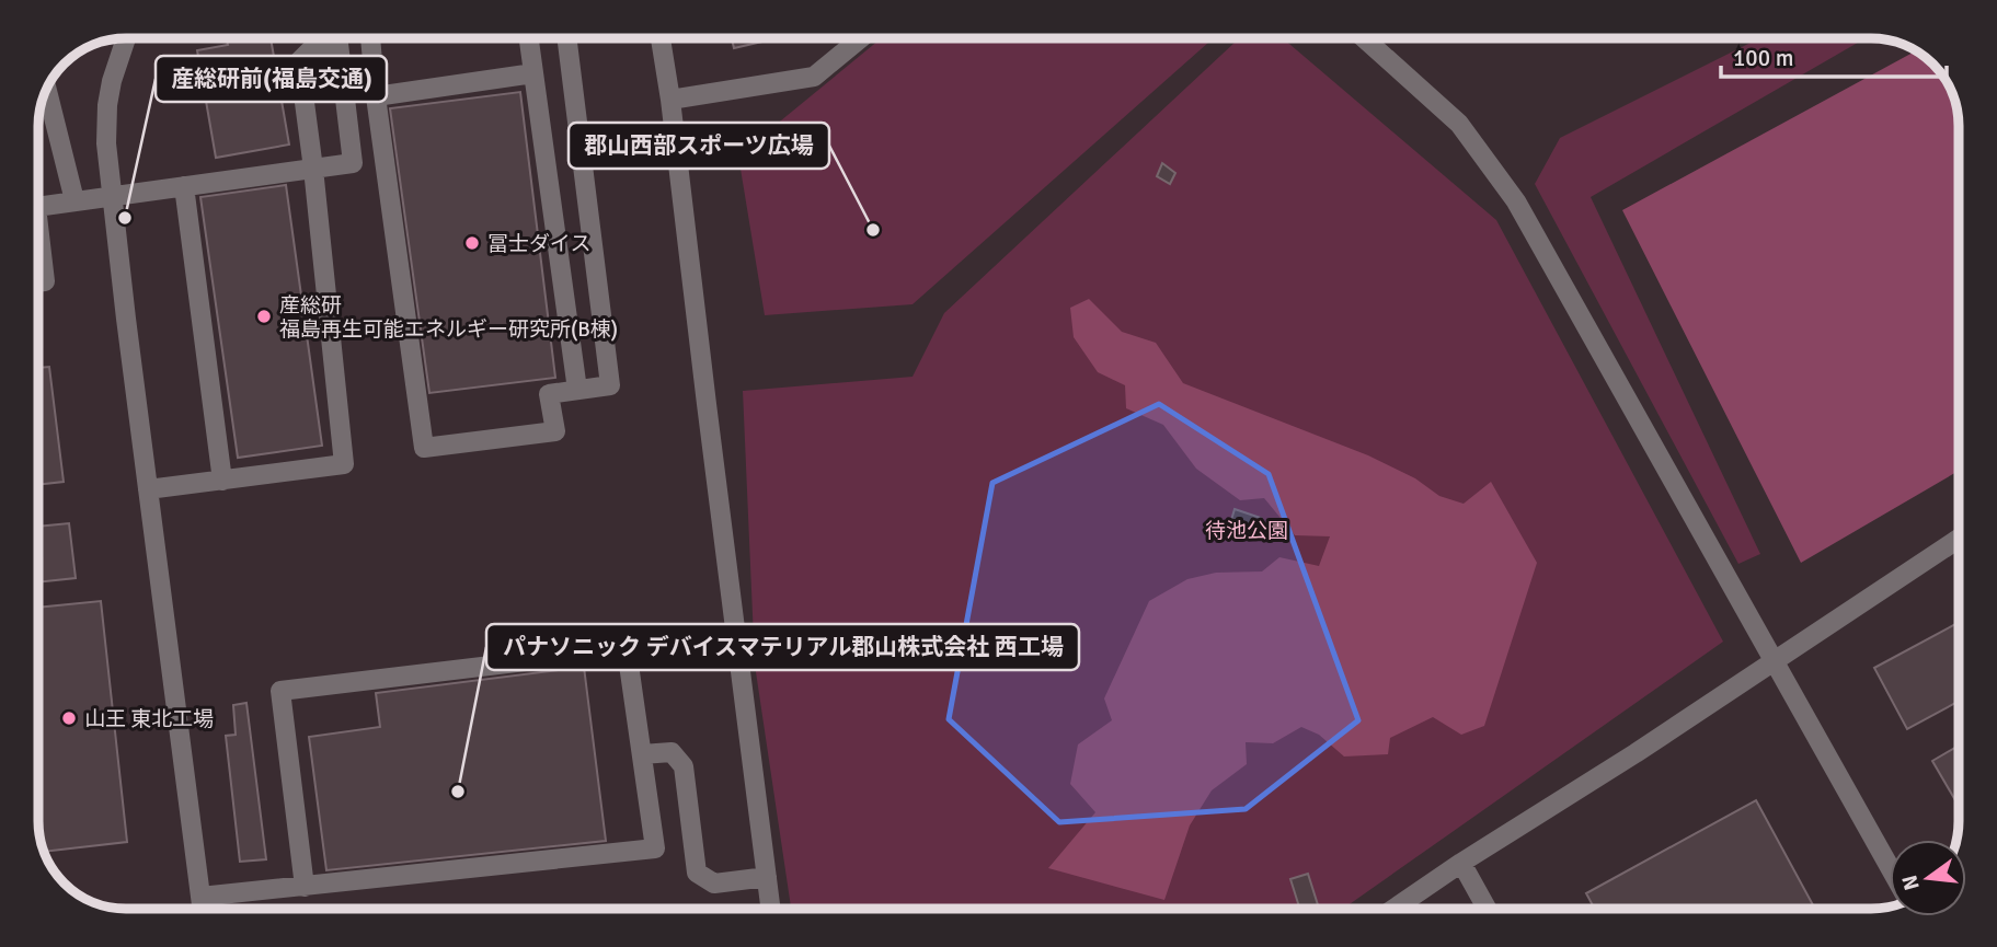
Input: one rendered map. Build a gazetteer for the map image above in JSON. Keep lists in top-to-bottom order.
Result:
{
  "parks": ["待池公園"],
  "places": [
    "産総研前(福島交通)",
    "郡山西部スポーツ広場",
    "冨士ダイス",
    "産総研 福島再生可能エネルギー研究所(B棟)",
    "山王 東北工場",
    "パナソニック デバイスマテリアル郡山株式会社 西工場"
  ],
  "scale_bar": "100 m",
  "north": "left"
}
